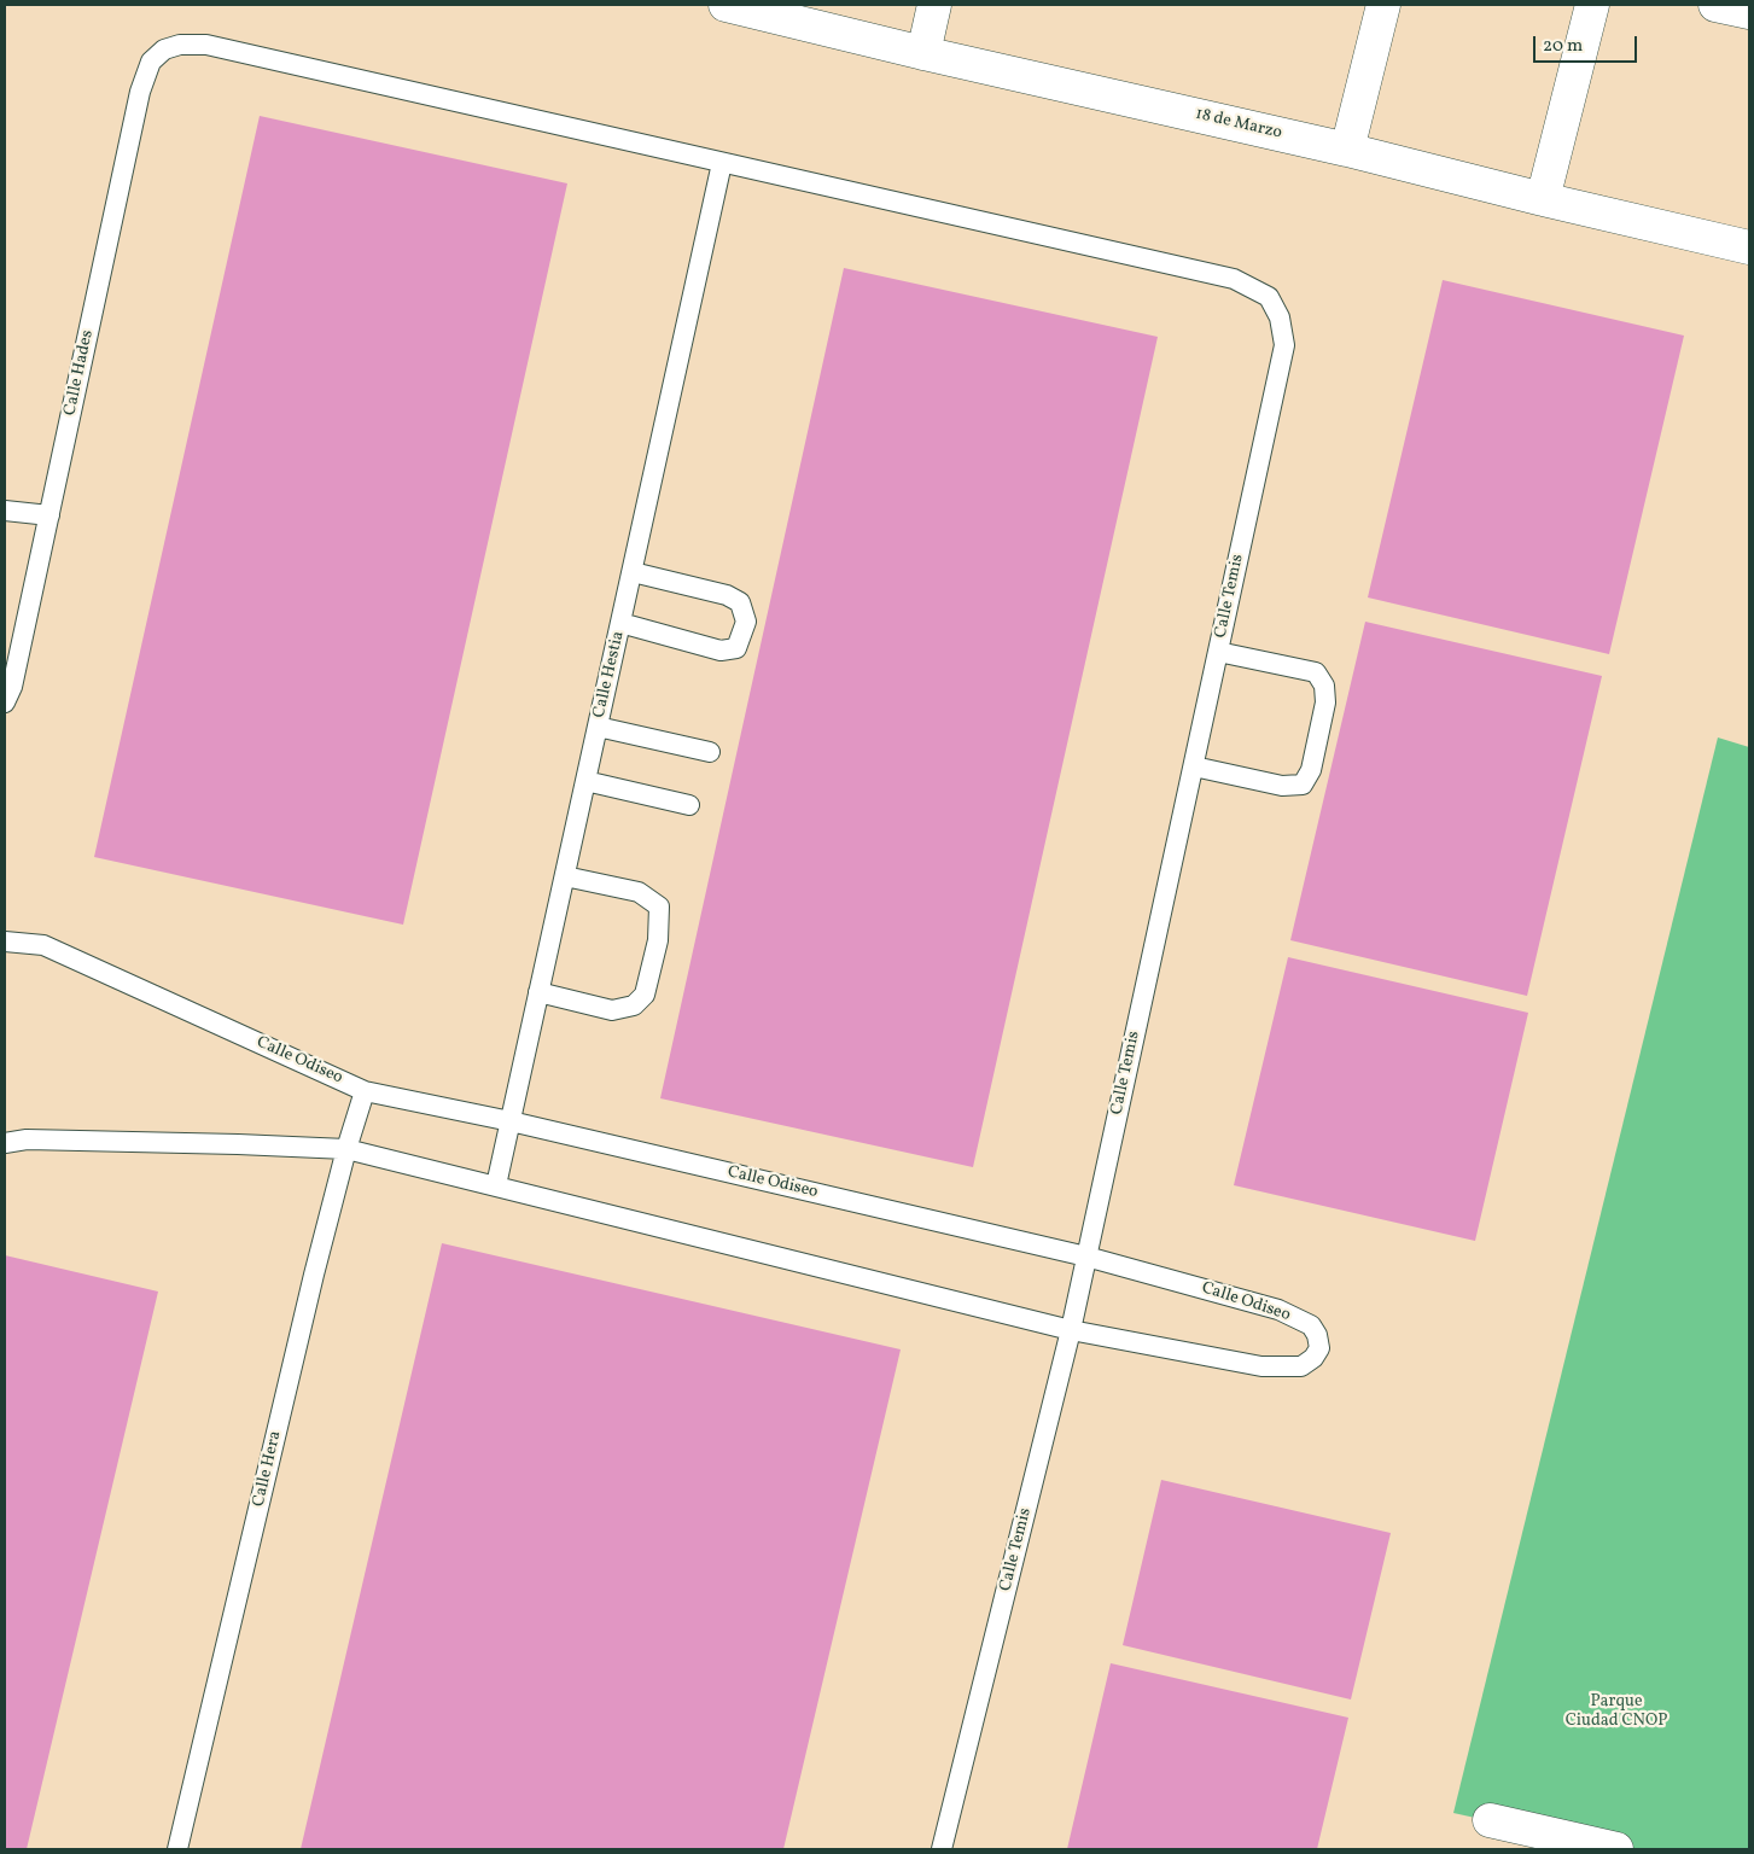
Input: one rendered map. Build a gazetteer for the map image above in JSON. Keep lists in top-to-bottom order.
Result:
{
  "streets": {
    "street": ["18 de Marzo"],
    "lane": [
      "Calle Hades",
      "Calle Temis",
      "Calle Hestia",
      "Calle Odiseo",
      "Calle Hera"
    ]
  },
  "crossings": [
    ["Calle Hades", "Calle Temis"],
    ["Calle Hades", "Calle Hestia"],
    ["Calle Temis", "Calle Hestia"],
    ["Calle Temis", "Calle Odiseo"],
    ["Calle Hestia", "Calle Odiseo"],
    ["Calle Odiseo", "Calle Hera"]
  ],
  "parks": ["Parque Ciudad CNOP"],
  "scale_bar": "20 m"
}
